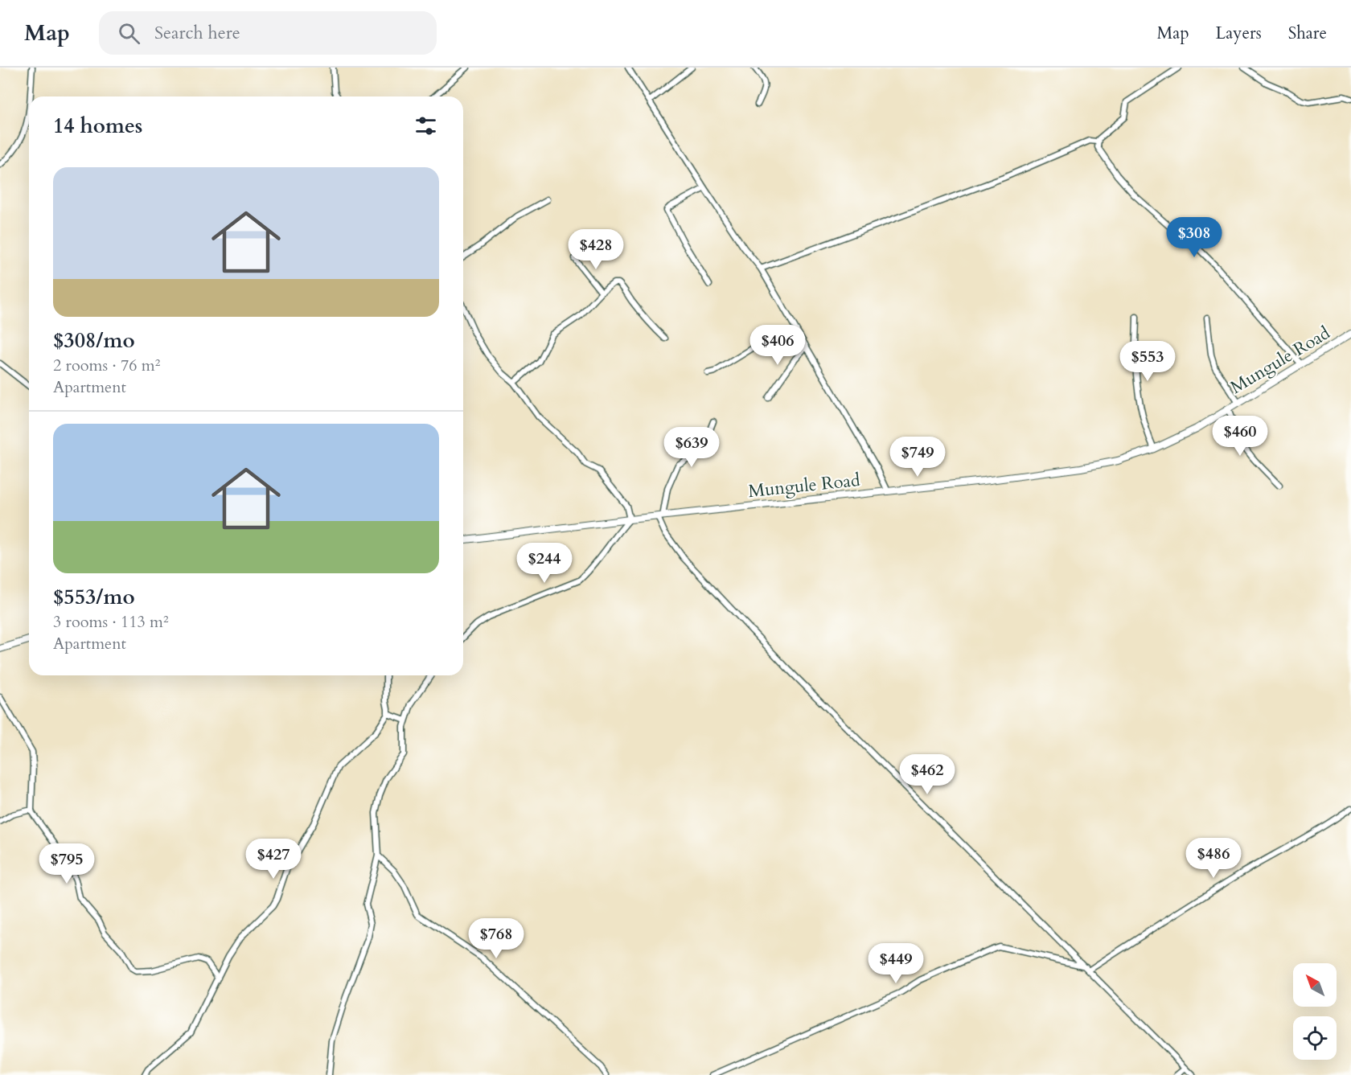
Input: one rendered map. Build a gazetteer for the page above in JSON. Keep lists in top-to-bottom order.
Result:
{
  "streets": {
    "street": ["Mungule Road"]
  },
  "north": "top left",
  "page": {
    "header": "Map",
    "search": "Search here",
    "nav": ["Map", "Layers", "Share"],
    "heading": "14 homes",
    "list": [
      {
        "name": "$308/mo",
        "note": "2 rooms · 76 m² · Apartment"
      },
      {
        "name": "$553/mo",
        "note": "3 rooms · 113 m² · Apartment"
      }
    ],
    "price": [
      "$308",
      "$428",
      "$406",
      "$553",
      "$460",
      "$639",
      "$749",
      "$244",
      "$462",
      "$486",
      "$427",
      "$795",
      "$768",
      "$449"
    ]
  }
}
